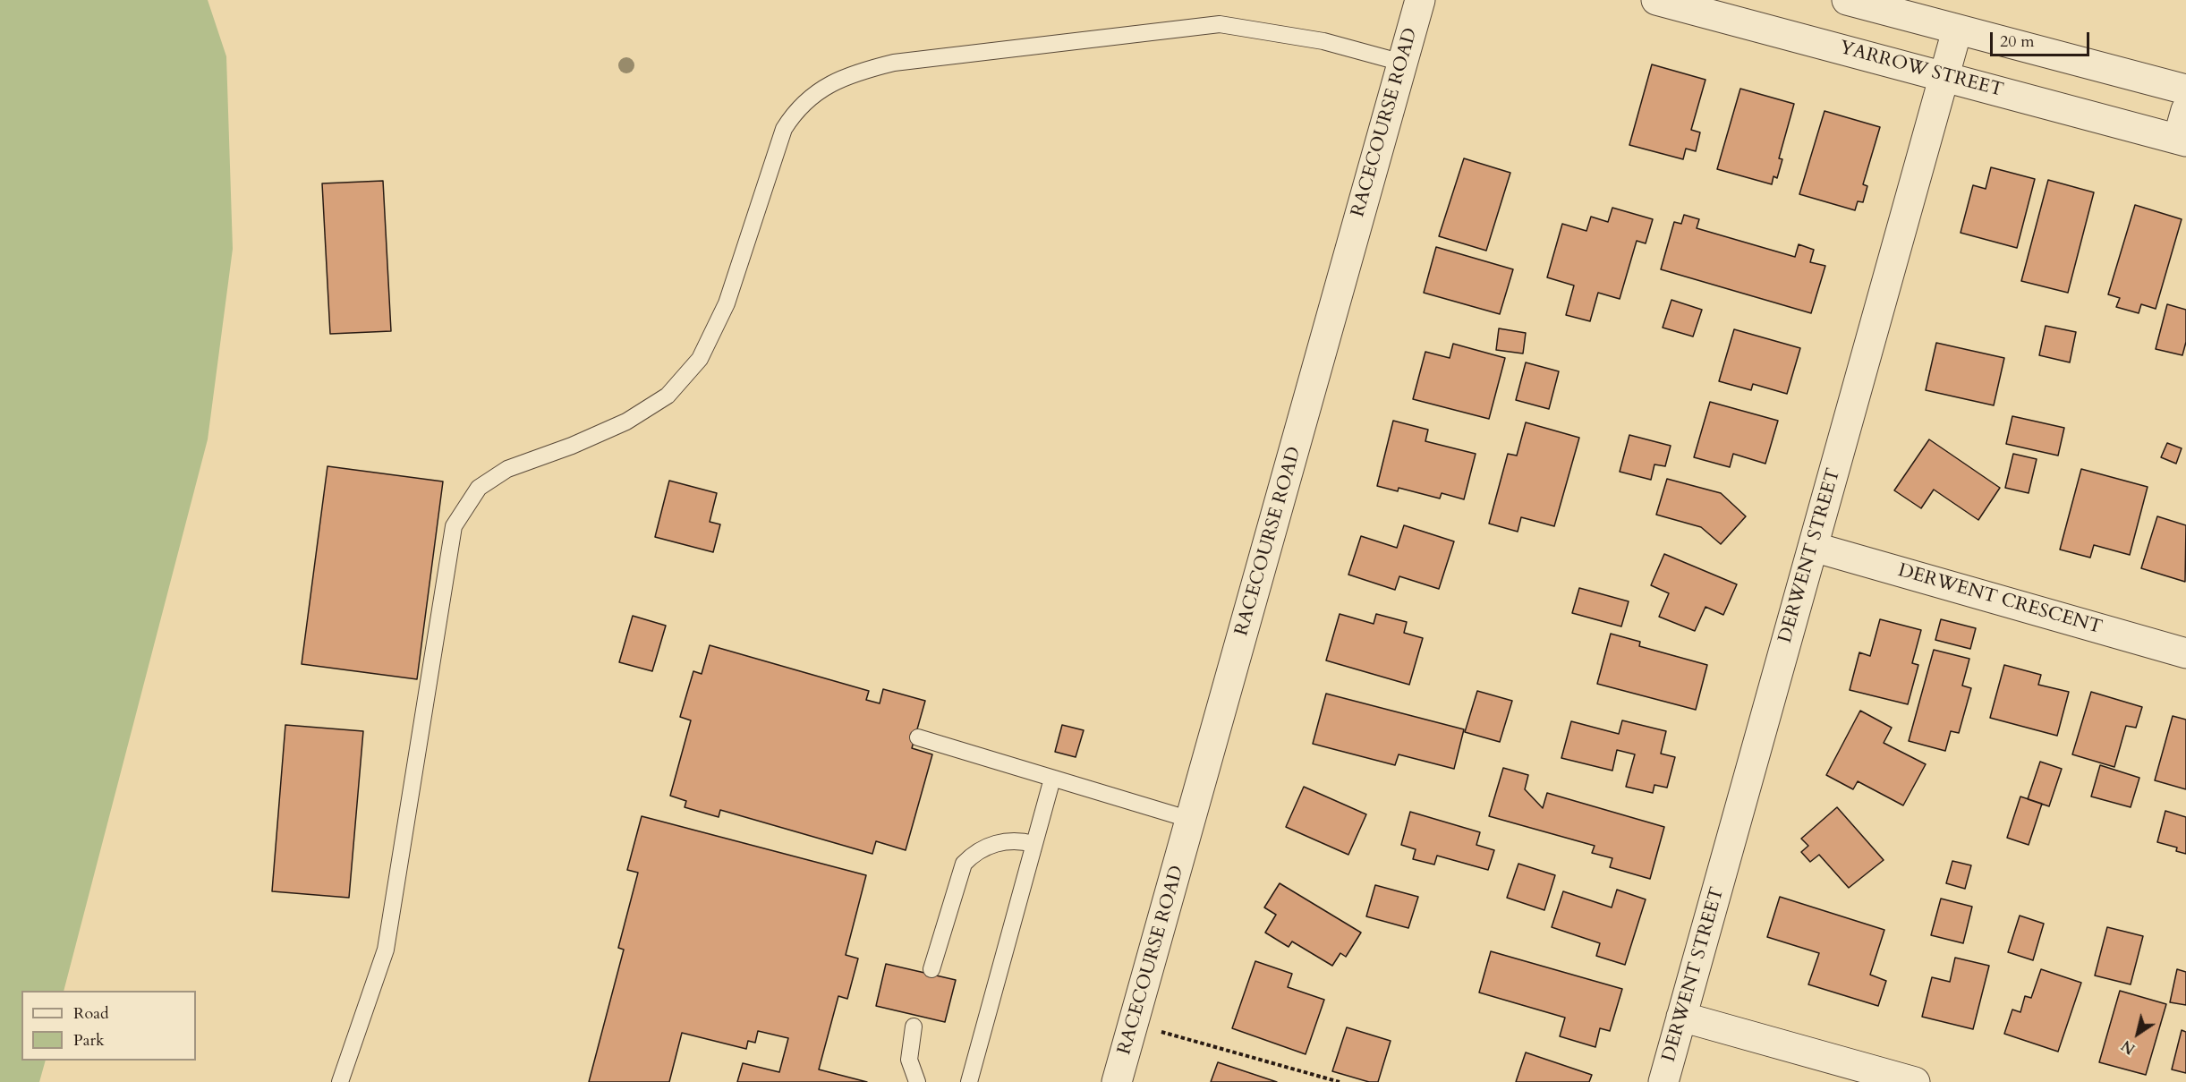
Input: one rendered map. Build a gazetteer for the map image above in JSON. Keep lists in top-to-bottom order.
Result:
{
  "streets": {
    "street": [
      "YARROW STREET",
      "RACECOURSE ROAD",
      "DERWENT STREET",
      "DERWENT CRESCENT"
    ]
  },
  "crossings": [
    ["YARROW STREET", "DERWENT STREET"],
    ["DERWENT STREET", "DERWENT CRESCENT"]
  ],
  "legend": ["Road", "Park"],
  "scale_bar": "20 m",
  "north": "bottom left"
}
